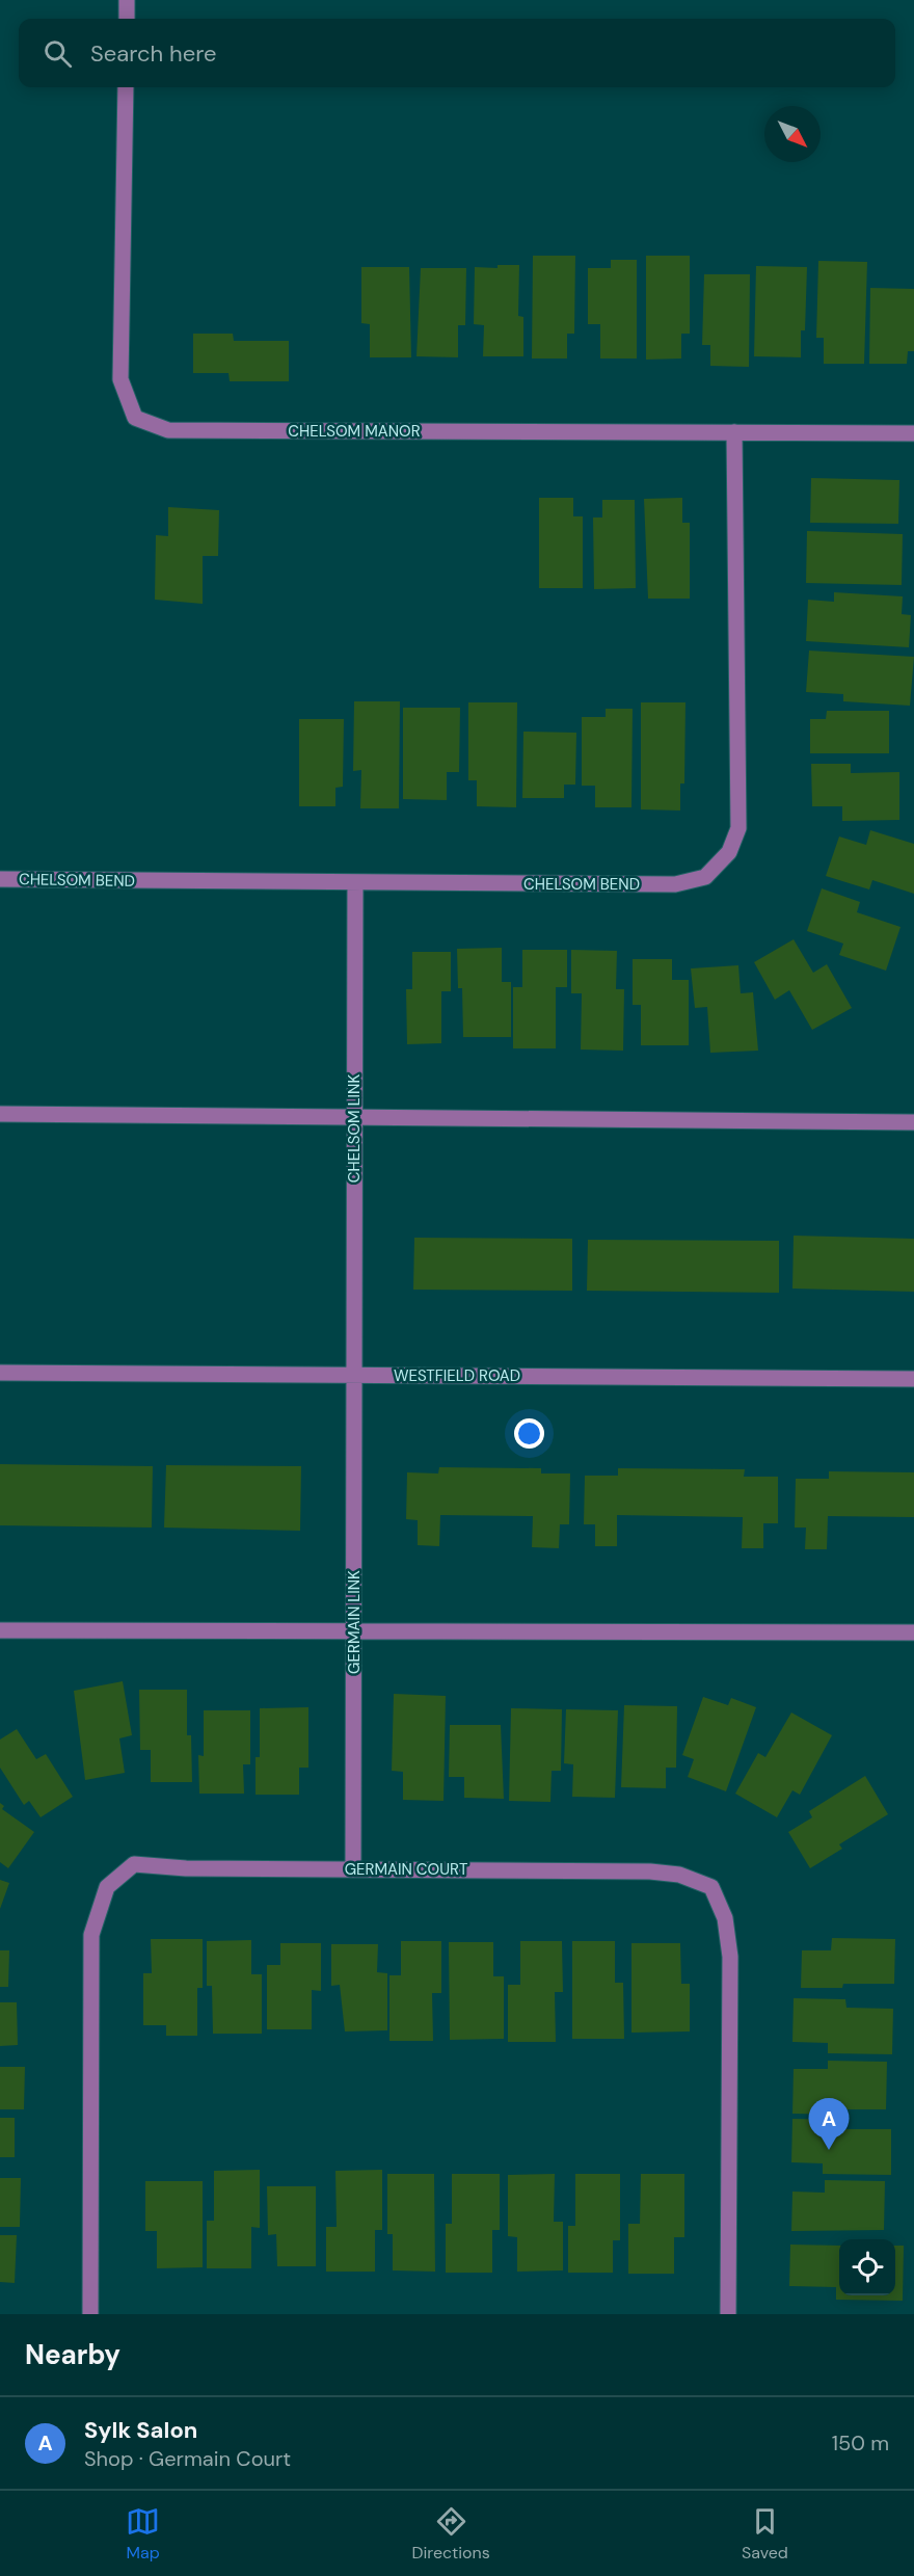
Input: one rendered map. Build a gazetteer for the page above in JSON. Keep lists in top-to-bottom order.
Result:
{
  "streets": {
    "street": [
      "CHELSOM MANOR",
      "CHELSOM BEND",
      "CHELSOM LINK",
      "WESTFIELD ROAD",
      "GERMAIN LINK",
      "GERMAIN COURT"
    ]
  },
  "crossings": [
    ["CHELSOM MANOR", "CHELSOM BEND"],
    ["CHELSOM BEND", "CHELSOM LINK"],
    ["CHELSOM LINK", "WESTFIELD ROAD"],
    ["CHELSOM LINK", "GERMAIN LINK"],
    ["WESTFIELD ROAD", "GERMAIN LINK"],
    ["GERMAIN LINK", "GERMAIN COURT"]
  ],
  "north": "bottom right",
  "page": {
    "search": "Search here",
    "pins": "A",
    "heading": "Nearby",
    "list": [
      {
        "mark": "A",
        "name": "Sylk Salon",
        "note": "Shop · Germain Court",
        "value": "150 m"
      }
    ],
    "nav": ["Map", "Directions", "Saved"]
  }
}
